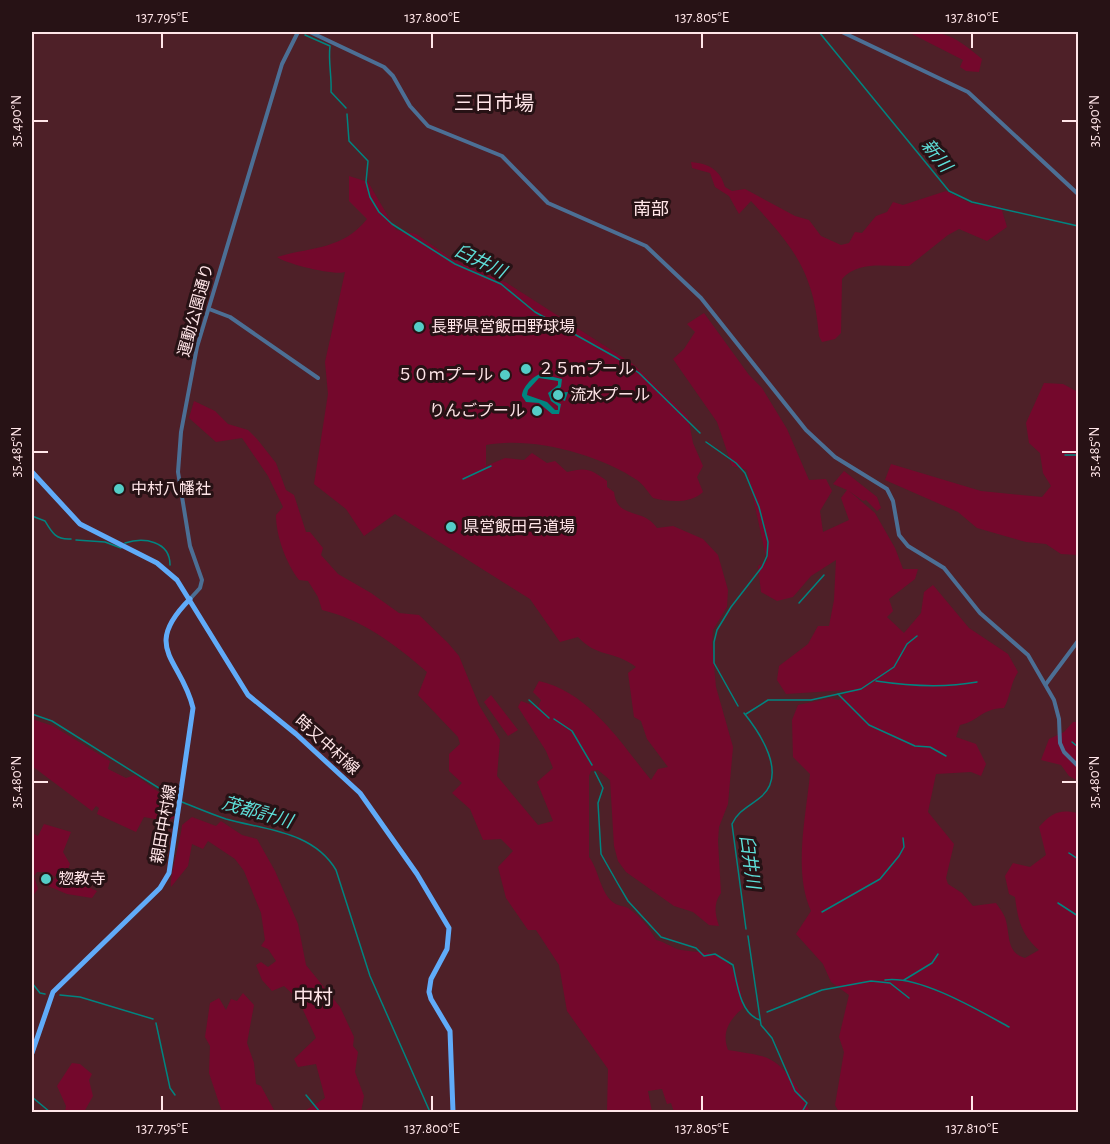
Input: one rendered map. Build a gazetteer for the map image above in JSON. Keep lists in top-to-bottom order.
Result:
{
  "streets": {
    "main road": ["時又中村線", "親田中村線"],
    "street": ["運動公園通り"]
  },
  "crossings": [
    ["運動公園通り", "時又中村線"],
    ["運動公園通り", "親田中村線"],
    ["時又中村線", "親田中村線"]
  ],
  "districts": ["三日市場", "南部", "中村"],
  "water": ["新川", "臼井川", "茂都計川"],
  "places": [
    "長野県営飯田野球場",
    "２５ｍプール",
    "５０ｍプール",
    "流水プール",
    "りんごプール",
    "中村八幡社",
    "県営飯田弓道場",
    "惣教寺"
  ],
  "coordinates": [
    "137.795°E",
    "137.800°E",
    "137.805°E",
    "137.810°E",
    "35.490°N",
    "35.485°N",
    "35.480°N"
  ]
}
